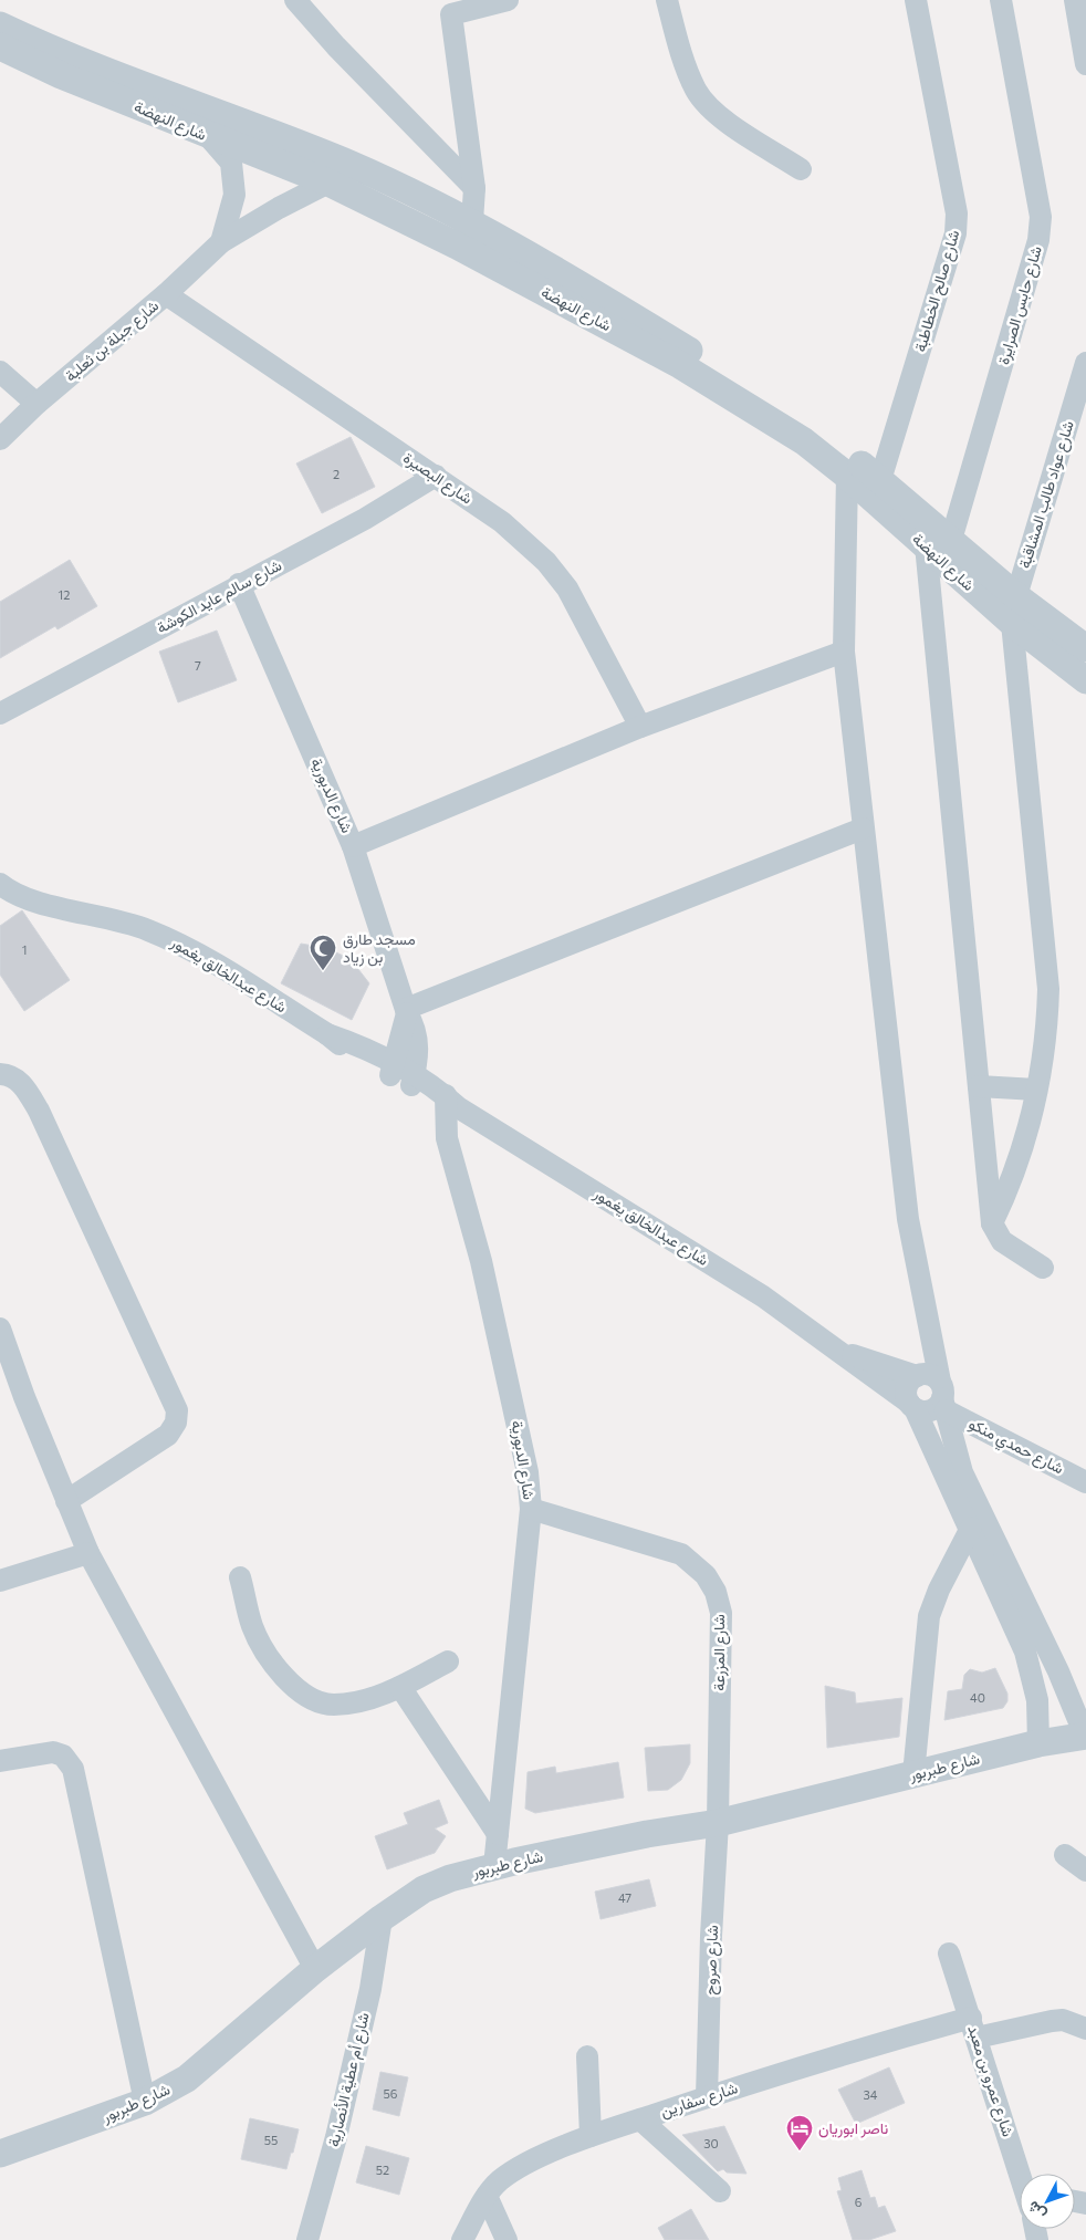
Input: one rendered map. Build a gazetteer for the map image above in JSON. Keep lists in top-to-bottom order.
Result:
{
  "streets": {
    "street": [
      "شارع النهضة",
      "شارع صالح الخطاطبة",
      "شارع حابس الصرايرة",
      "شارع جبلة بن ثعلبة",
      "شارع البصيرة",
      "شارع عواد طالب المشاقبة",
      "شارع سالم عايد الكوشة",
      "شارع الدبورية",
      "شارع عبدالخالق يغمور",
      "شارع حمدي منكو",
      "شارع المزرعة",
      "شارع طبربور",
      "شارع صروح",
      "شارع أم عطية الأنصارية",
      "شارع عمرو بن معبد",
      "شارع سفارين"
    ]
  },
  "crossings": [
    ["شارع النهضة", "شارع صالح الخطاطبة"],
    ["شارع النهضة", "شارع حابس الصرايرة"],
    ["شارع النهضة", "شارع جبلة بن ثعلبة"],
    ["شارع النهضة", "شارع عواد طالب المشاقبة"],
    ["شارع جبلة بن ثعلبة", "شارع البصيرة"],
    ["شارع البصيرة", "شارع سالم عايد الكوشة"],
    ["شارع سالم عايد الكوشة", "شارع الدبورية"],
    ["شارع الدبورية", "شارع عبدالخالق يغمور"],
    ["شارع الدبورية", "شارع المزرعة"],
    ["شارع الدبورية", "شارع طبربور"],
    ["شارع عبدالخالق يغمور", "شارع حمدي منكو"],
    ["شارع المزرعة", "شارع طبربور"],
    ["شارع المزرعة", "شارع صروح"],
    ["شارع طبربور", "شارع صروح"],
    ["شارع طبربور", "شارع أم عطية الأنصارية"],
    ["شارع صروح", "شارع سفارين"],
    ["شارع عمرو بن معبد", "شارع سفارين"]
  ],
  "places": {
    "mosque": ["مسجد طارق بن زياد"],
    "hotel": ["ناصر ابوريان"]
  },
  "house_numbers": [
    "2",
    "12",
    "7",
    "1",
    "40",
    "47",
    "56",
    "34",
    "55",
    "30",
    "52",
    "6"
  ],
  "north": "bottom left"
}
